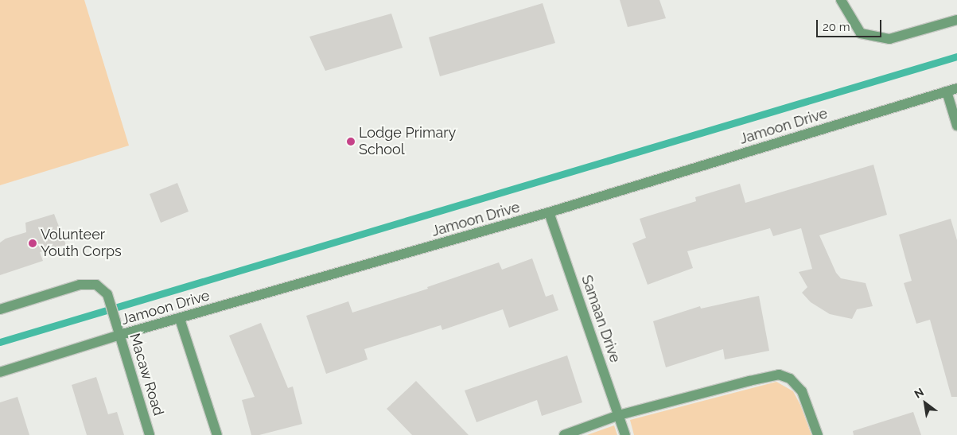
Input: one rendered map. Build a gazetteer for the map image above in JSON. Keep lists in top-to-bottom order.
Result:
{
  "streets": {
    "street": ["Jamoon Drive", "Samaan Drive", "Macaw Road"]
  },
  "crossings": [
    ["Jamoon Drive", "Samaan Drive"],
    ["Jamoon Drive", "Macaw Road"]
  ],
  "places": ["Lodge Primary School", "Volunteer Youth Corps"],
  "scale_bar": "20 m",
  "north": "top left"
}
